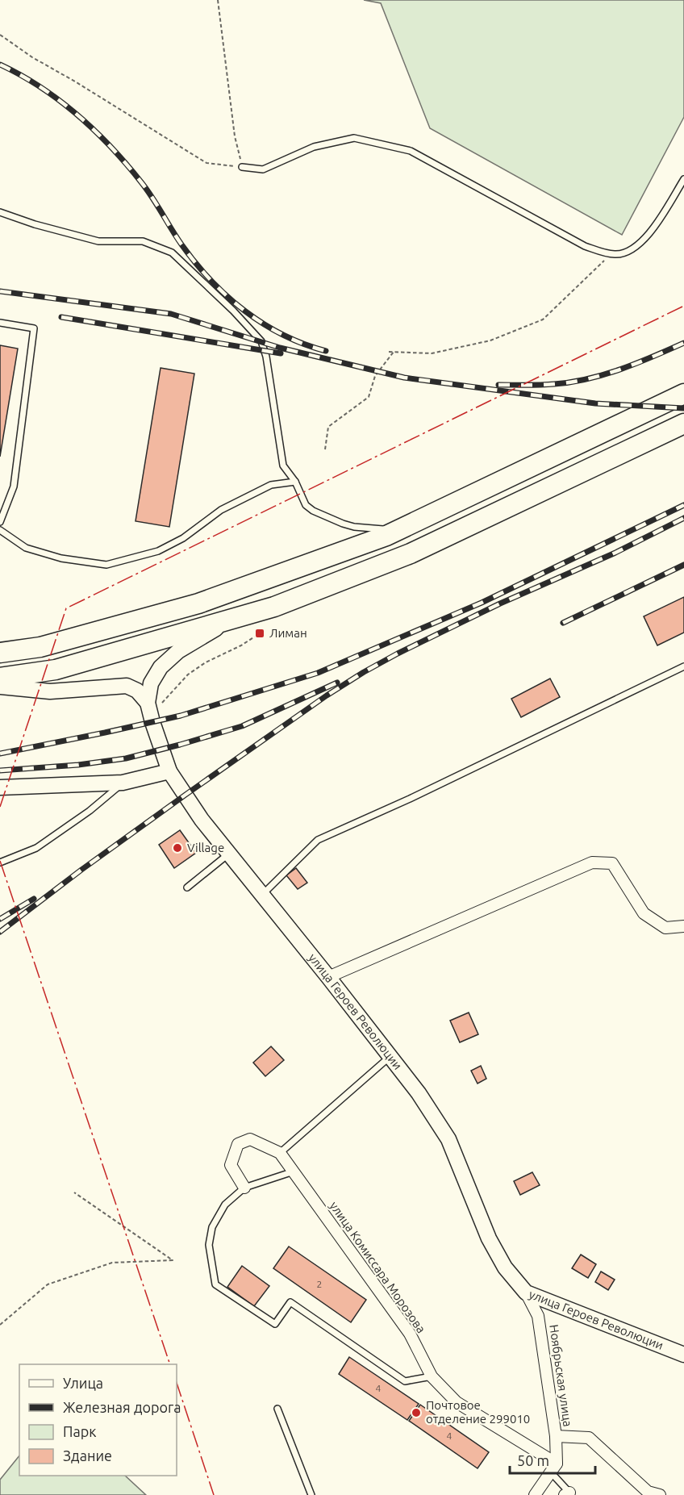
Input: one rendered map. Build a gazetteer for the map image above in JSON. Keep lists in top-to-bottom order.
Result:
{
  "streets": {
    "main road": ["улица Героев Революции"],
    "street": ["улица Комиссара Морозова", "Ноябрьская улица"]
  },
  "crossings": [
    ["улица Героев Революции", "Ноябрьская улица"],
    ["улица Комиссара Морозова", "Ноябрьская улица"]
  ],
  "places": {
    "transit": ["Лиман"],
    "other": ["Village", "Почтовое отделение 299010"]
  },
  "house_numbers": ["2", "4", "4"],
  "legend": [
    "Улица",
    "Железная дорога",
    "Парк",
    "Здание"
  ],
  "scale_bar": "50 m"
}
